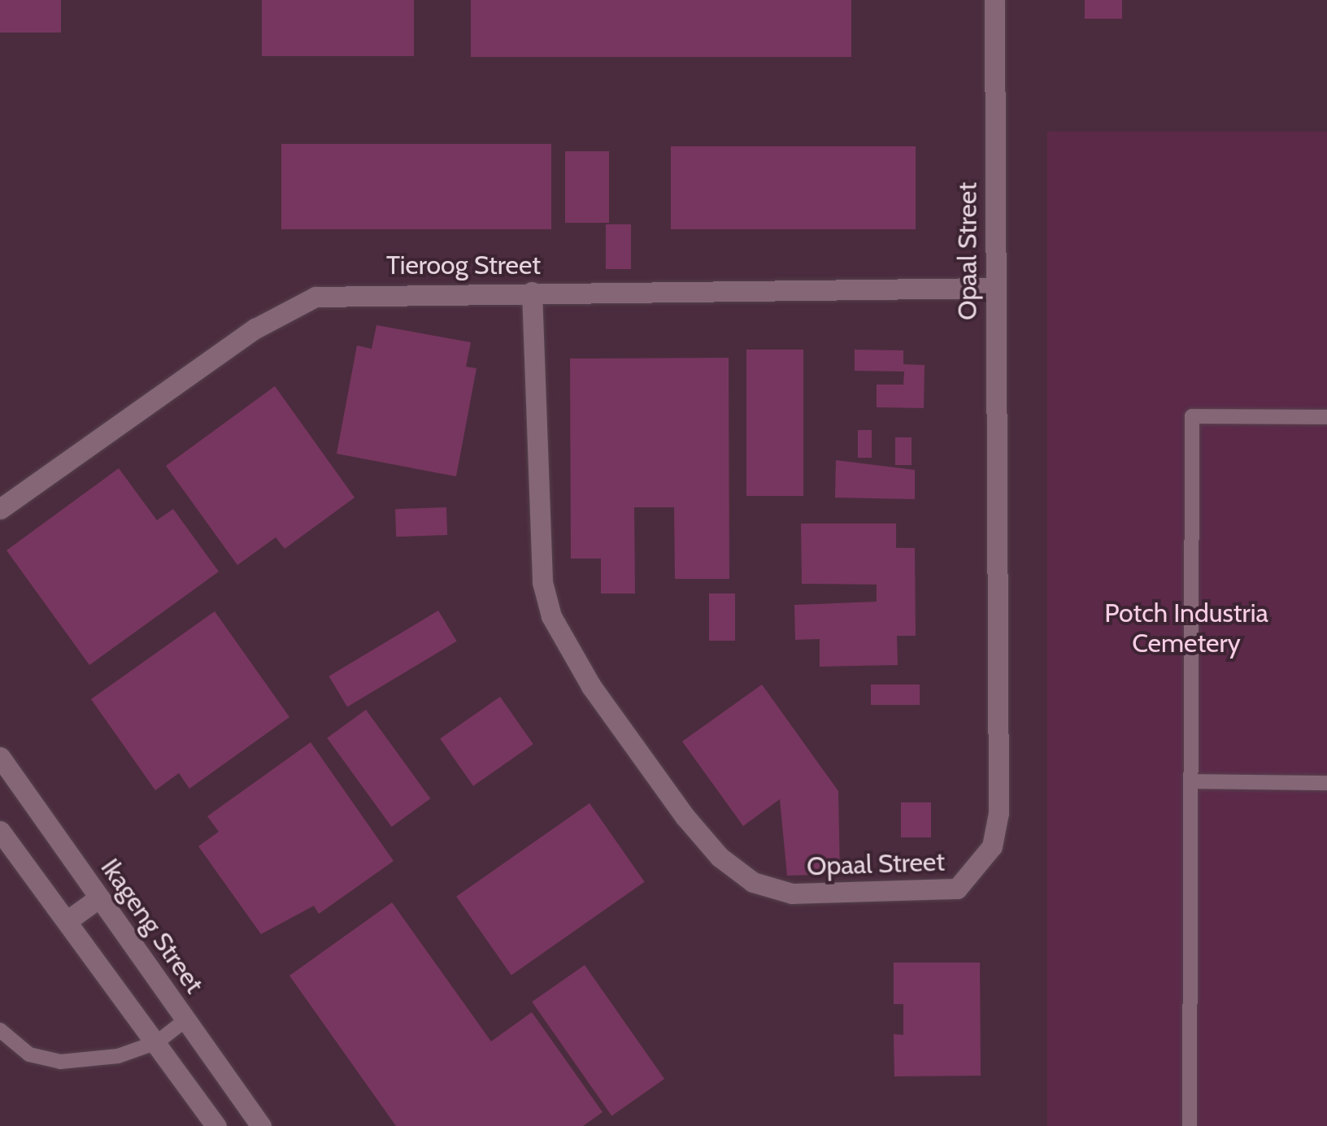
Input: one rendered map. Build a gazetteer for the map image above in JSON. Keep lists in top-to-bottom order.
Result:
{
  "streets": {
    "street": ["Opaal Street", "Tieroog Street", "Ikageng Street"]
  },
  "crossings": [
    ["Opaal Street", "Tieroog Street"]
  ],
  "parks": ["Potch Industria Cemetery"]
}
